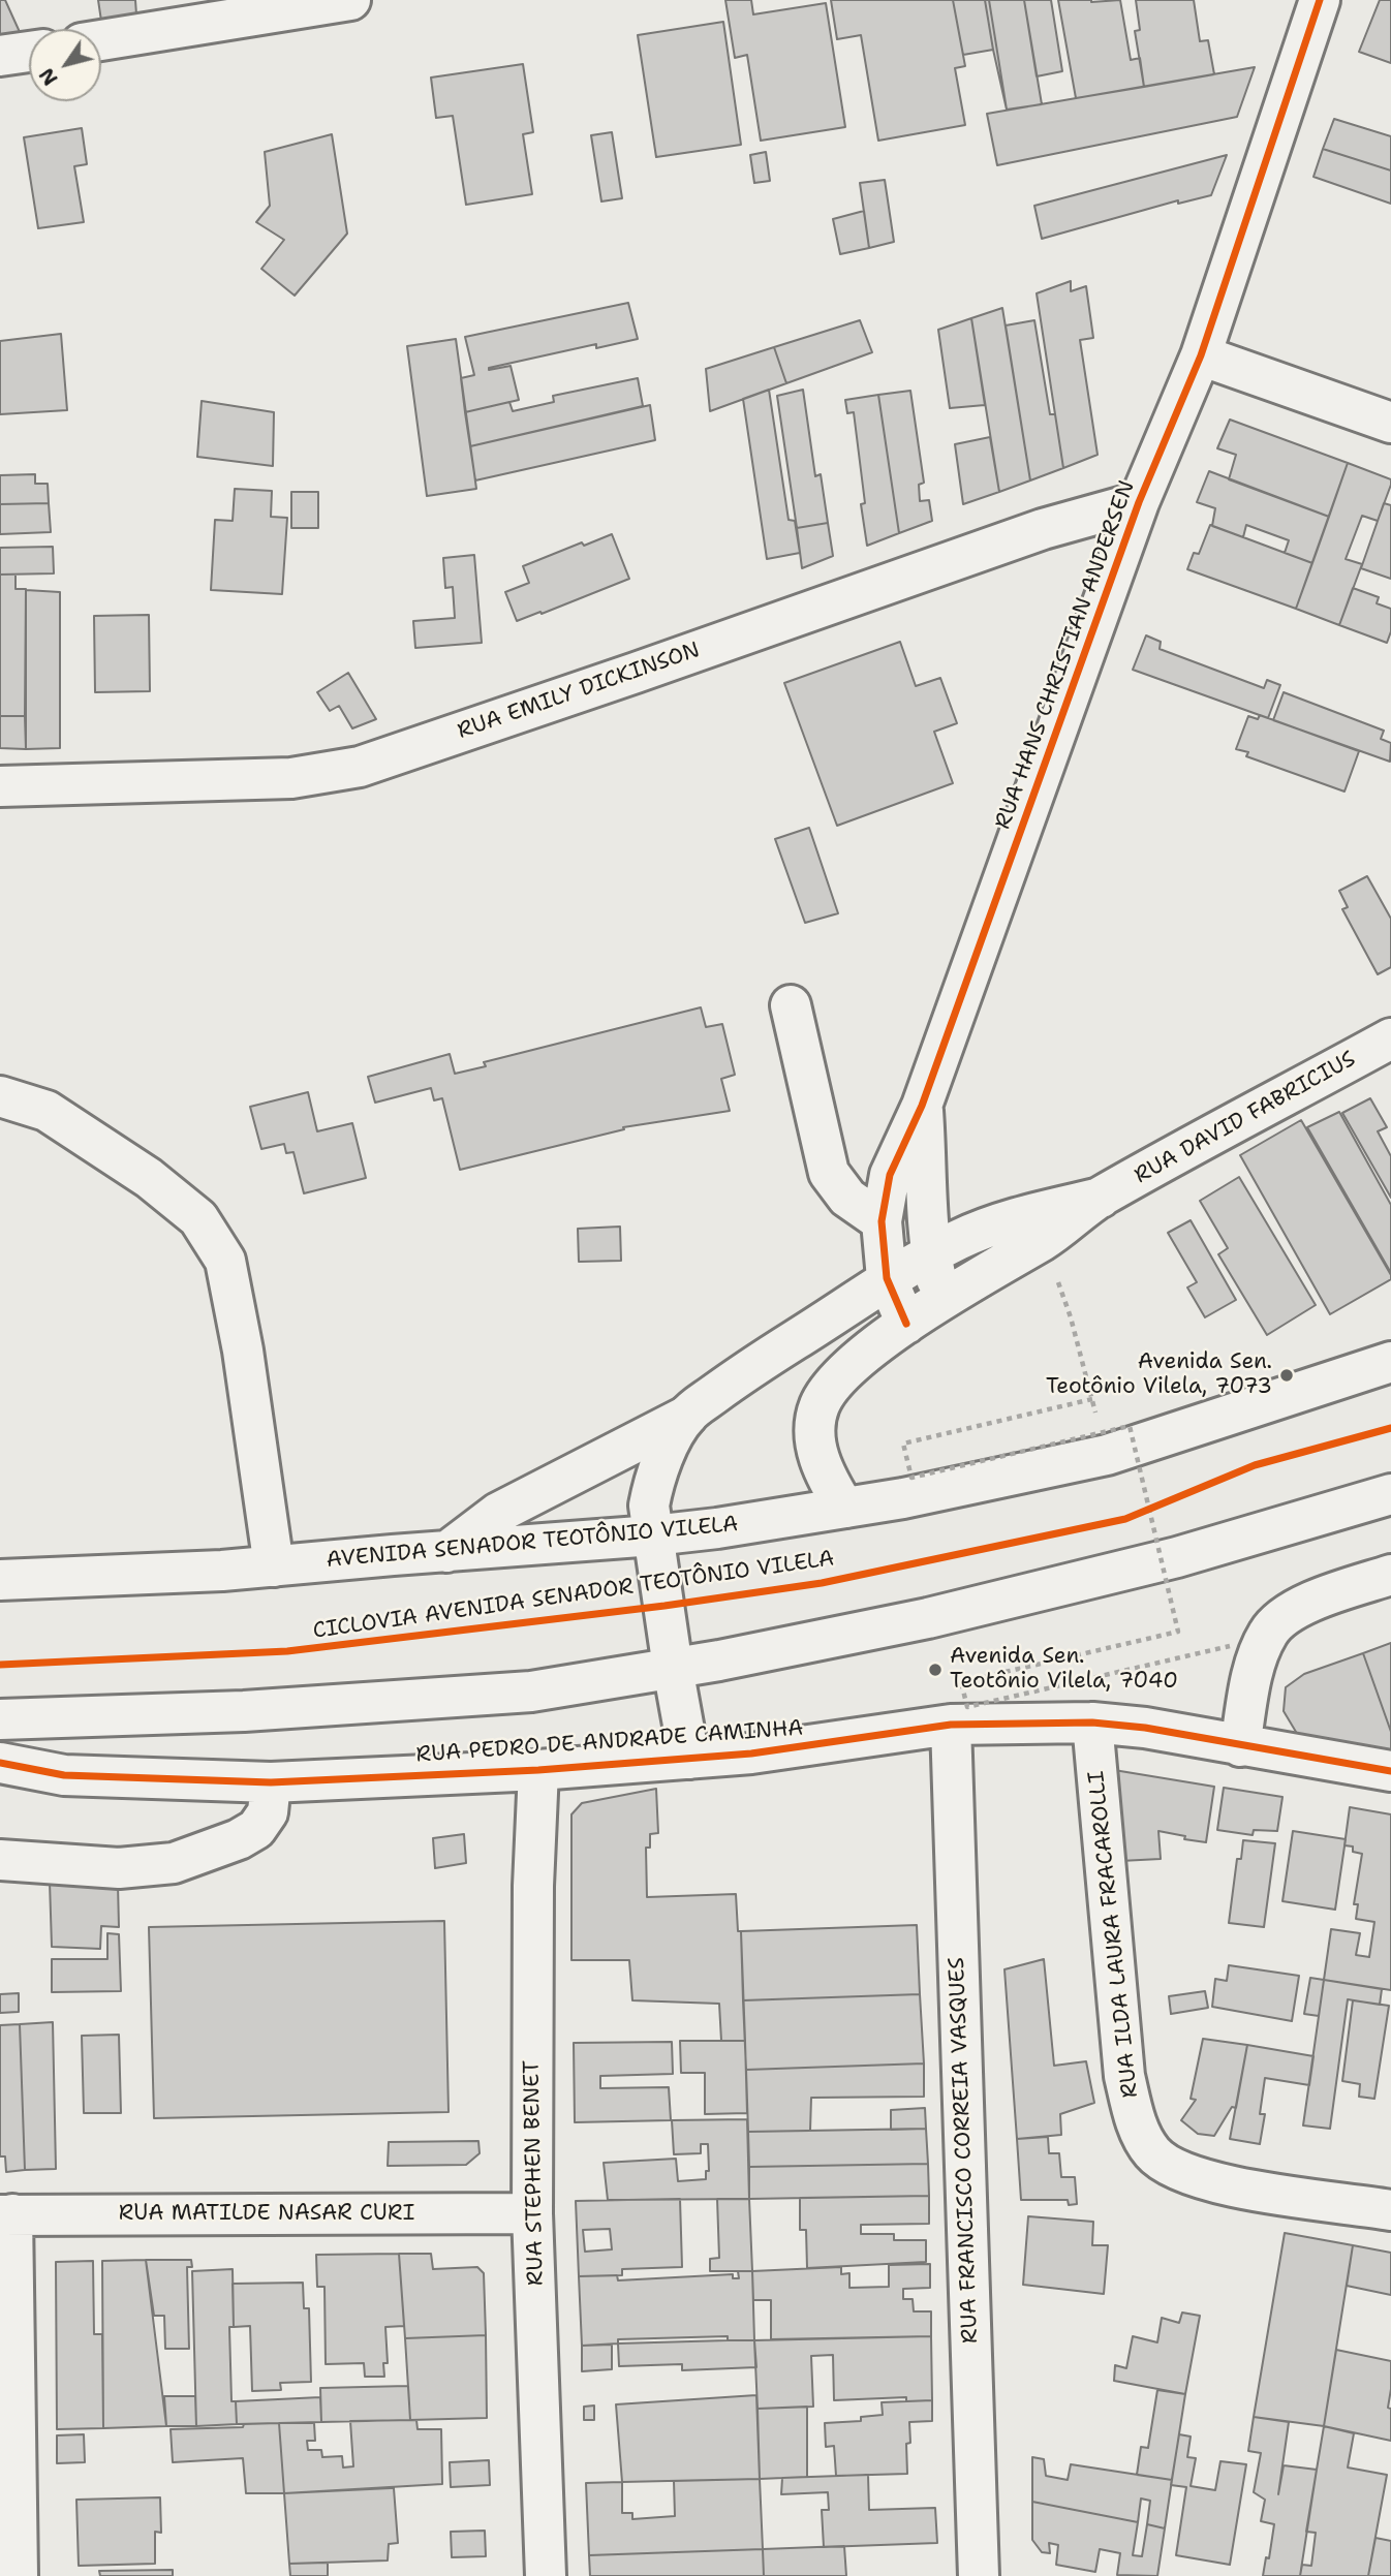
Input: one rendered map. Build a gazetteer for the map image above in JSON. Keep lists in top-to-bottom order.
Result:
{
  "streets": {
    "street": [
      "RUA HANS CHRISTIAN ANDERSEN",
      "RUA EMILY DICKINSON",
      "RUA DAVID FABRICIUS",
      "AVENIDA SENADOR TEOTÔNIO VILELA",
      "RUA PEDRO DE ANDRADE CAMINHA",
      "RUA ILDA LAURA FRACAROLLI",
      "RUA FRANCISCO CORREIA VASQUES",
      "RUA STEPHEN BENET",
      "RUA MATILDE NASAR CURI"
    ],
    "cycle path": ["CICLOVIA AVENIDA SENADOR TEOTÔNIO VILELA"]
  },
  "crossings": [
    ["RUA HANS CHRISTIAN ANDERSEN", "RUA EMILY DICKINSON"],
    ["RUA HANS CHRISTIAN ANDERSEN", "RUA DAVID FABRICIUS"],
    ["RUA DAVID FABRICIUS", "AVENIDA SENADOR TEOTÔNIO VILELA"],
    ["RUA DAVID FABRICIUS", "RUA PEDRO DE ANDRADE CAMINHA"],
    ["RUA PEDRO DE ANDRADE CAMINHA", "RUA ILDA LAURA FRACAROLLI"],
    ["RUA PEDRO DE ANDRADE CAMINHA", "RUA FRANCISCO CORREIA VASQUES"],
    ["RUA PEDRO DE ANDRADE CAMINHA", "RUA STEPHEN BENET"],
    ["RUA STEPHEN BENET", "RUA MATILDE NASAR CURI"]
  ],
  "places": ["Avenida Sen. Teotônio Vilela, 7073", "Avenida Sen. Teotônio Vilela, 7040"],
  "north": "bottom left"
}
